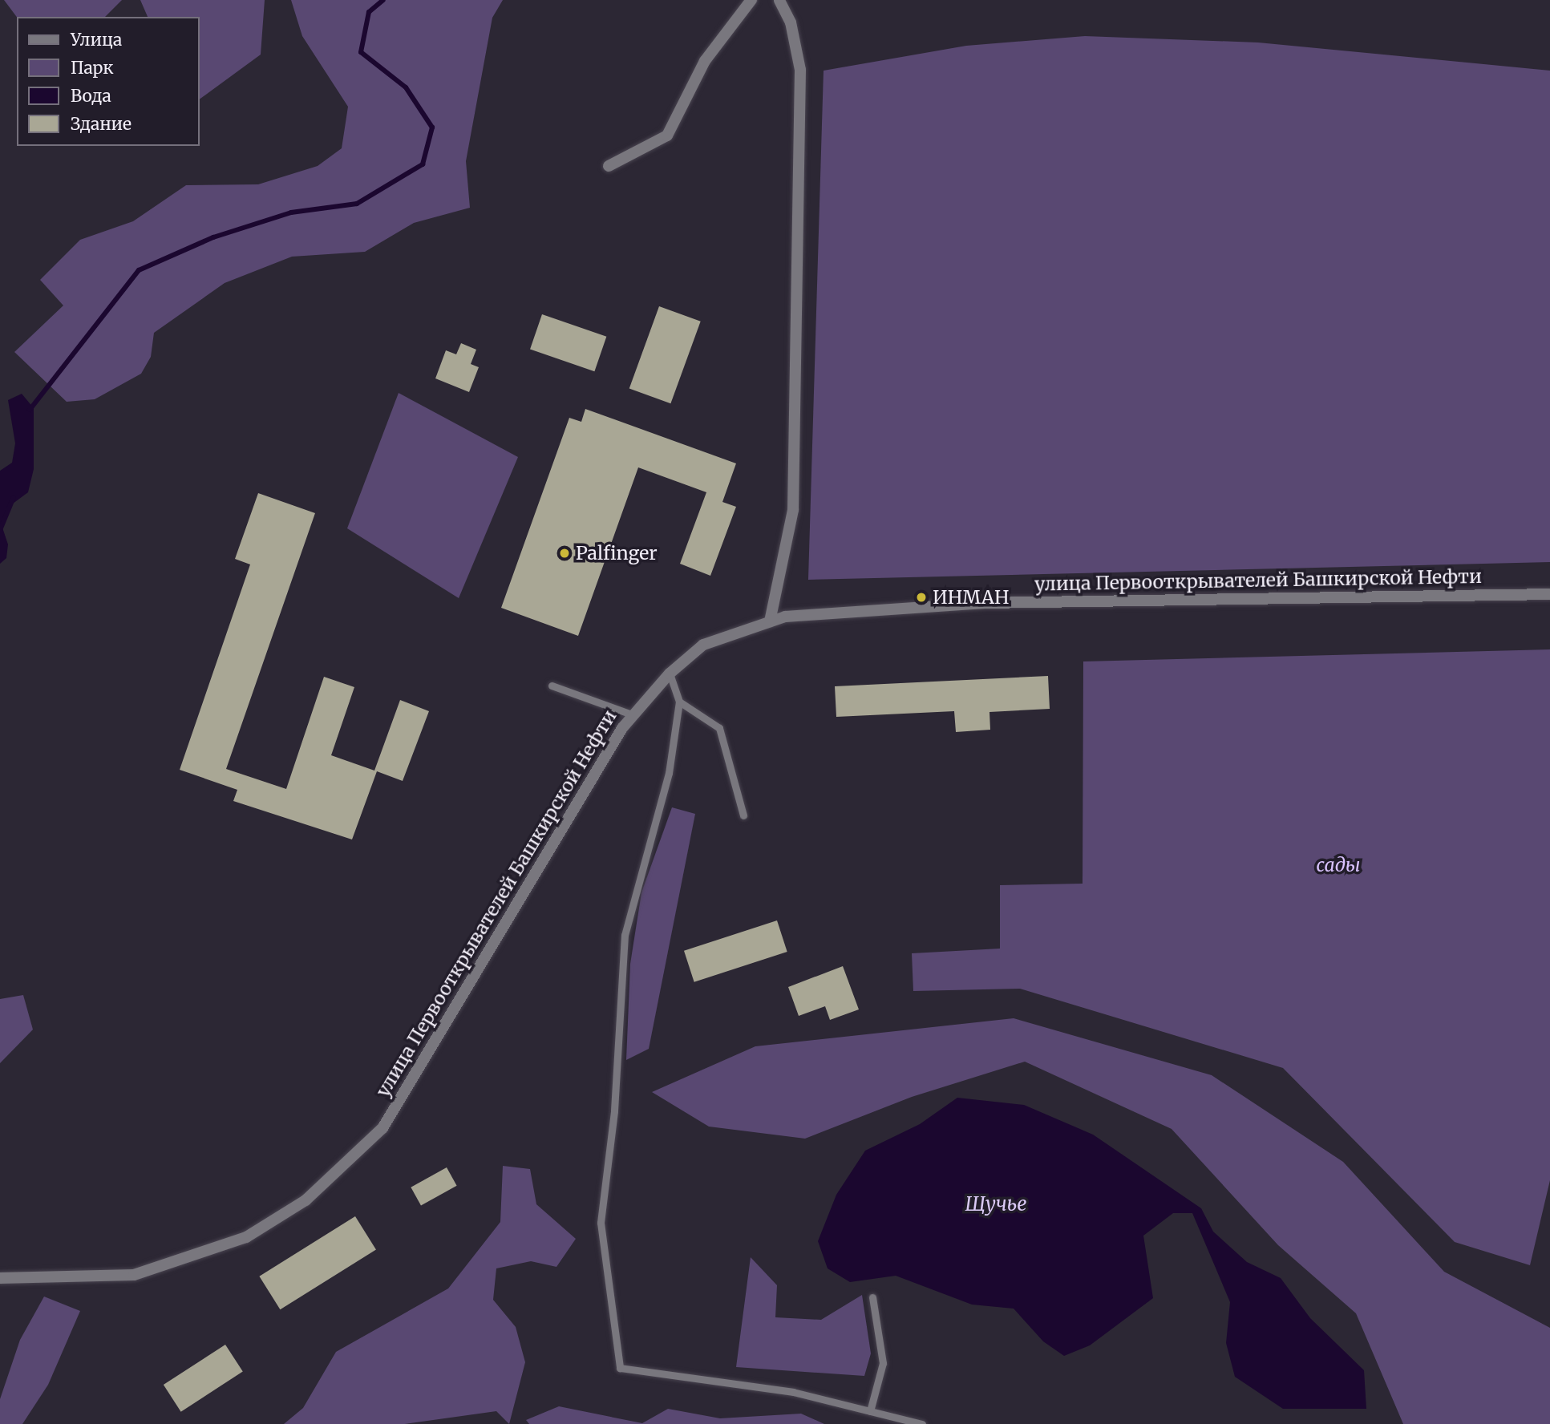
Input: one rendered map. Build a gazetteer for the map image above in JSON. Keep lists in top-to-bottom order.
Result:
{
  "streets": {
    "street": ["улица Первооткрывателей Башкирской Нефти"]
  },
  "water": ["Щучье"],
  "parks": ["сады"],
  "places": ["Palfinger", "ИНМАН"],
  "legend": [
    "Улица",
    "Парк",
    "Вода",
    "Здание"
  ]
}
